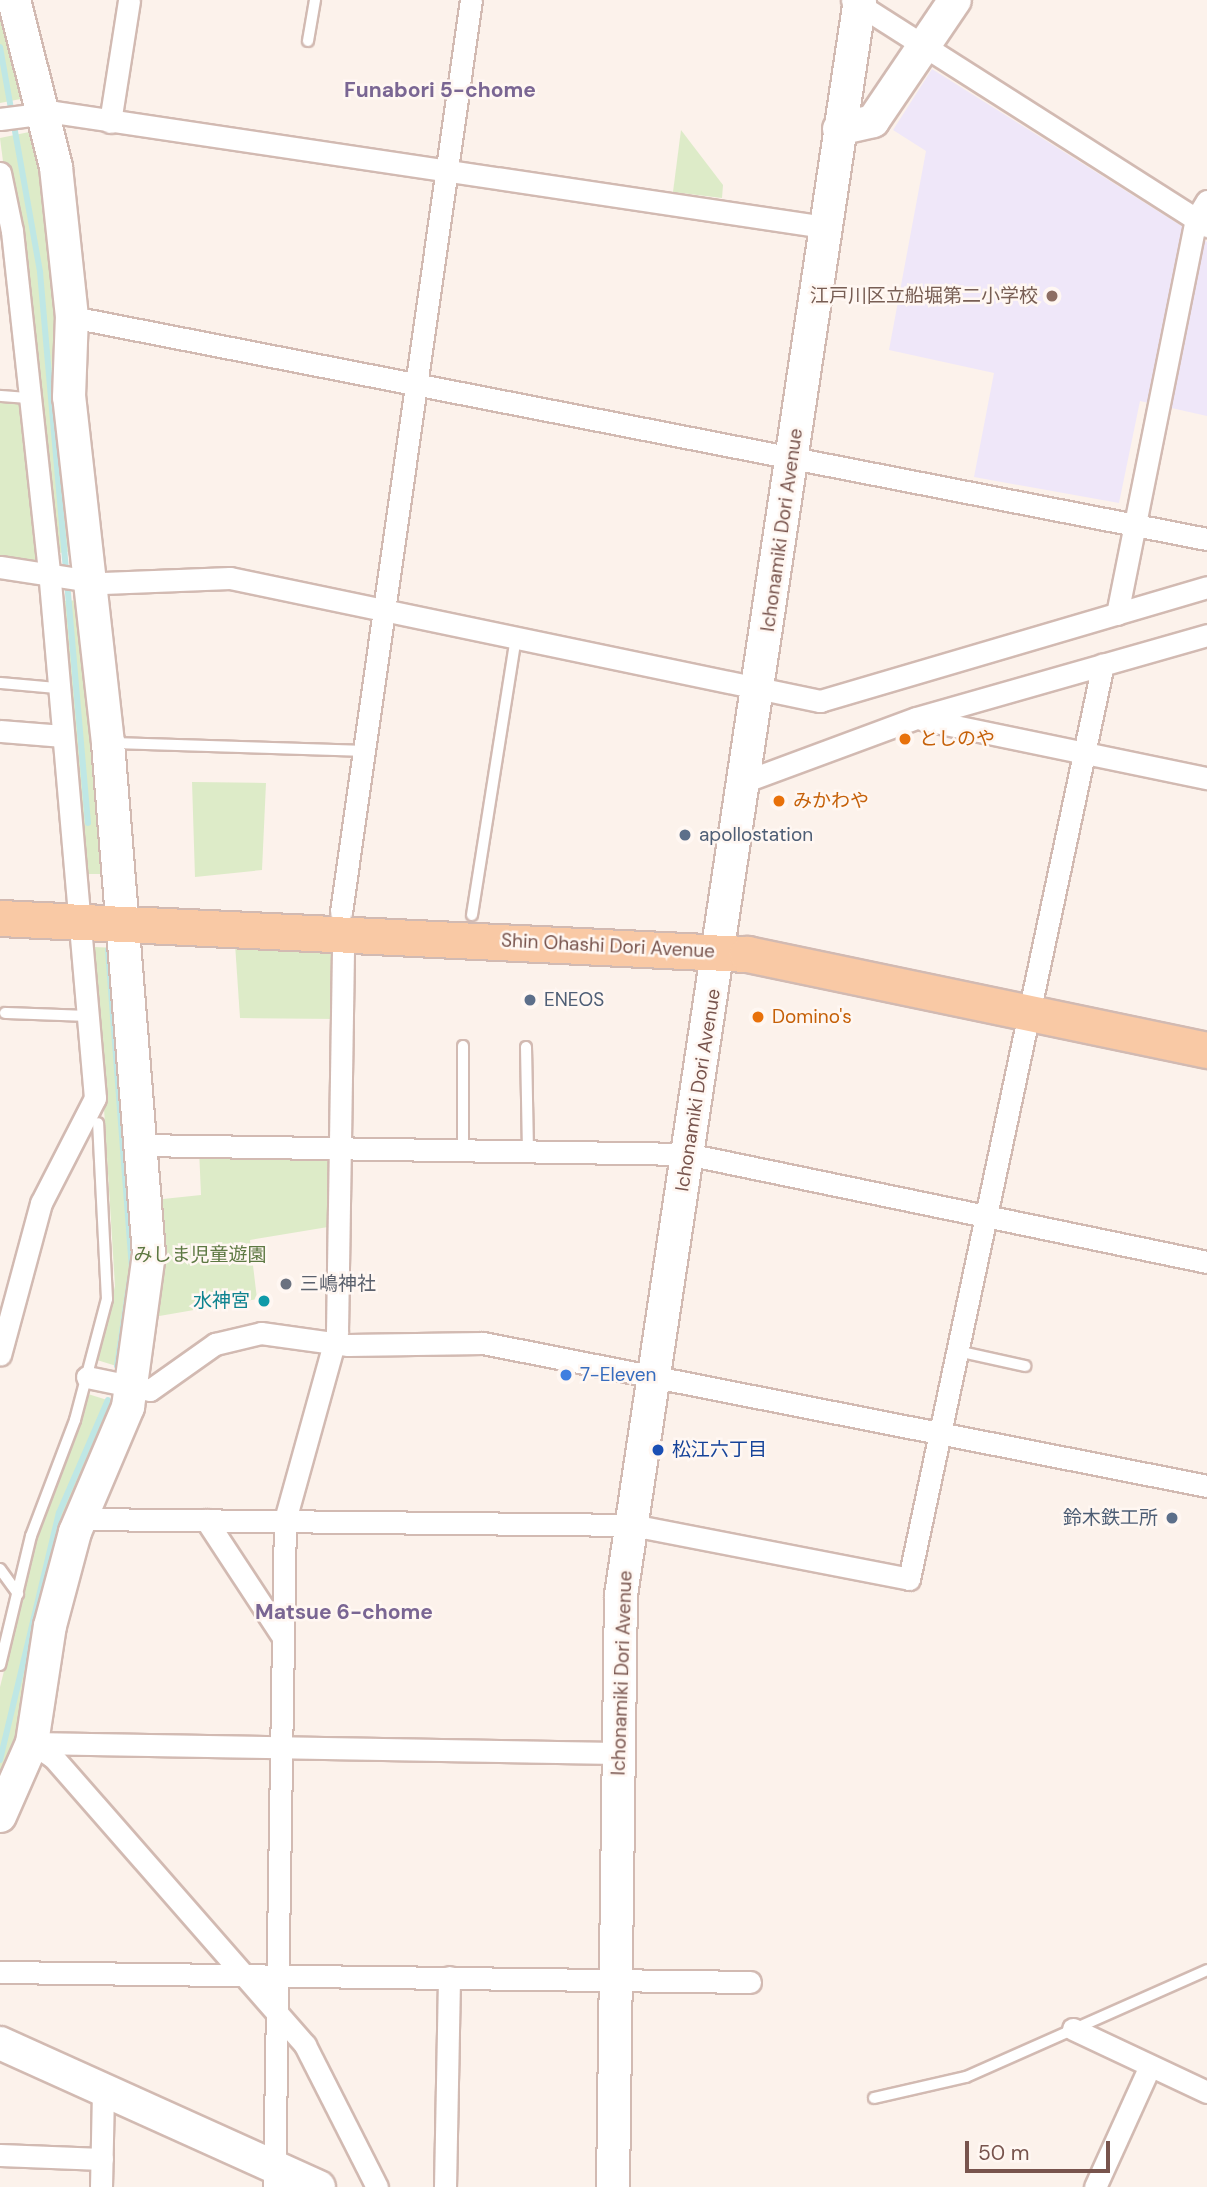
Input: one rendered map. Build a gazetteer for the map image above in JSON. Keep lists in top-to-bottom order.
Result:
{
  "streets": {
    "main road": ["Shin Ohashi Dori Avenue"],
    "street": ["Ichonamiki Dori Avenue"]
  },
  "crossings": [
    ["Ichonamiki Dori Avenue", "Shin Ohashi Dori Avenue"]
  ],
  "districts": ["Funabori 5-chome", "Matsue 6-chome"],
  "parks": ["みしま児童遊園"],
  "places": [
    "江戸川区立船堀第二小学校",
    "としのや",
    "みかわや",
    "apollostation",
    "ENEOS",
    "Domino's",
    "三嶋神社",
    "水神宮",
    "7-Eleven",
    "松江六丁目",
    "鈴木鉄工所"
  ],
  "scale_bar": "50 m"
}
